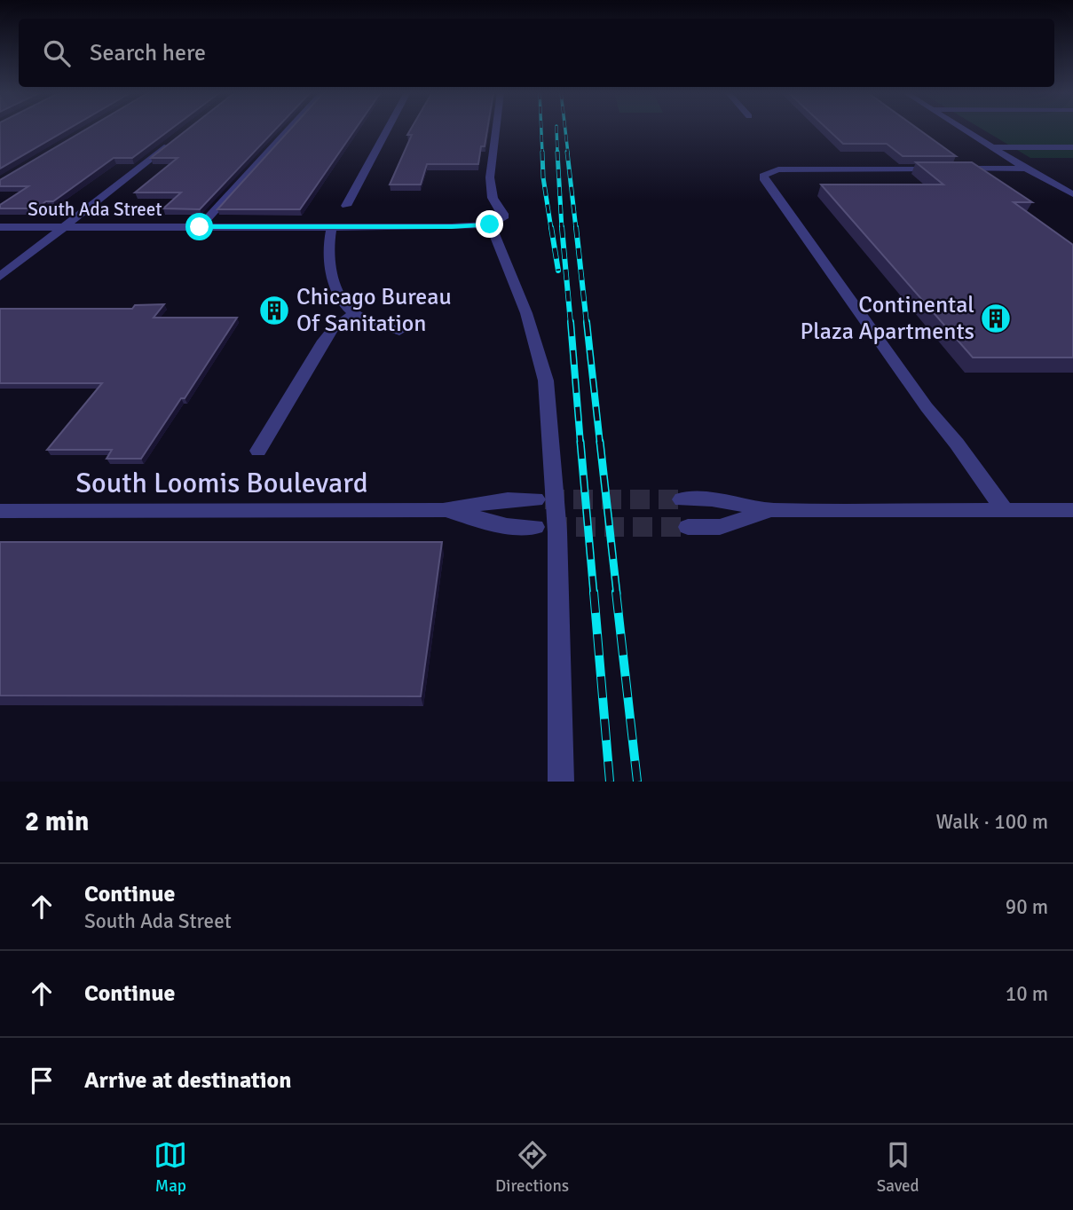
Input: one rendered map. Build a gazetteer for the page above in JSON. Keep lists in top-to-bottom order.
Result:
{
  "streets": {
    "street": ["South Ada Street", "South Loomis Boulevard"]
  },
  "places": {
    "building": ["Chicago Bureau Of Sanitation", "Continental Plaza Apartments"]
  },
  "page": {
    "search": "Search here",
    "heading": ["2 min", "Walk · 100 m"],
    "list": [
      ["Continue", "South Ada Street", "90 m"],
      ["Continue", "10 m"],
      "Arrive at destination"
    ],
    "nav": ["Map", "Directions", "Saved"]
  }
}
